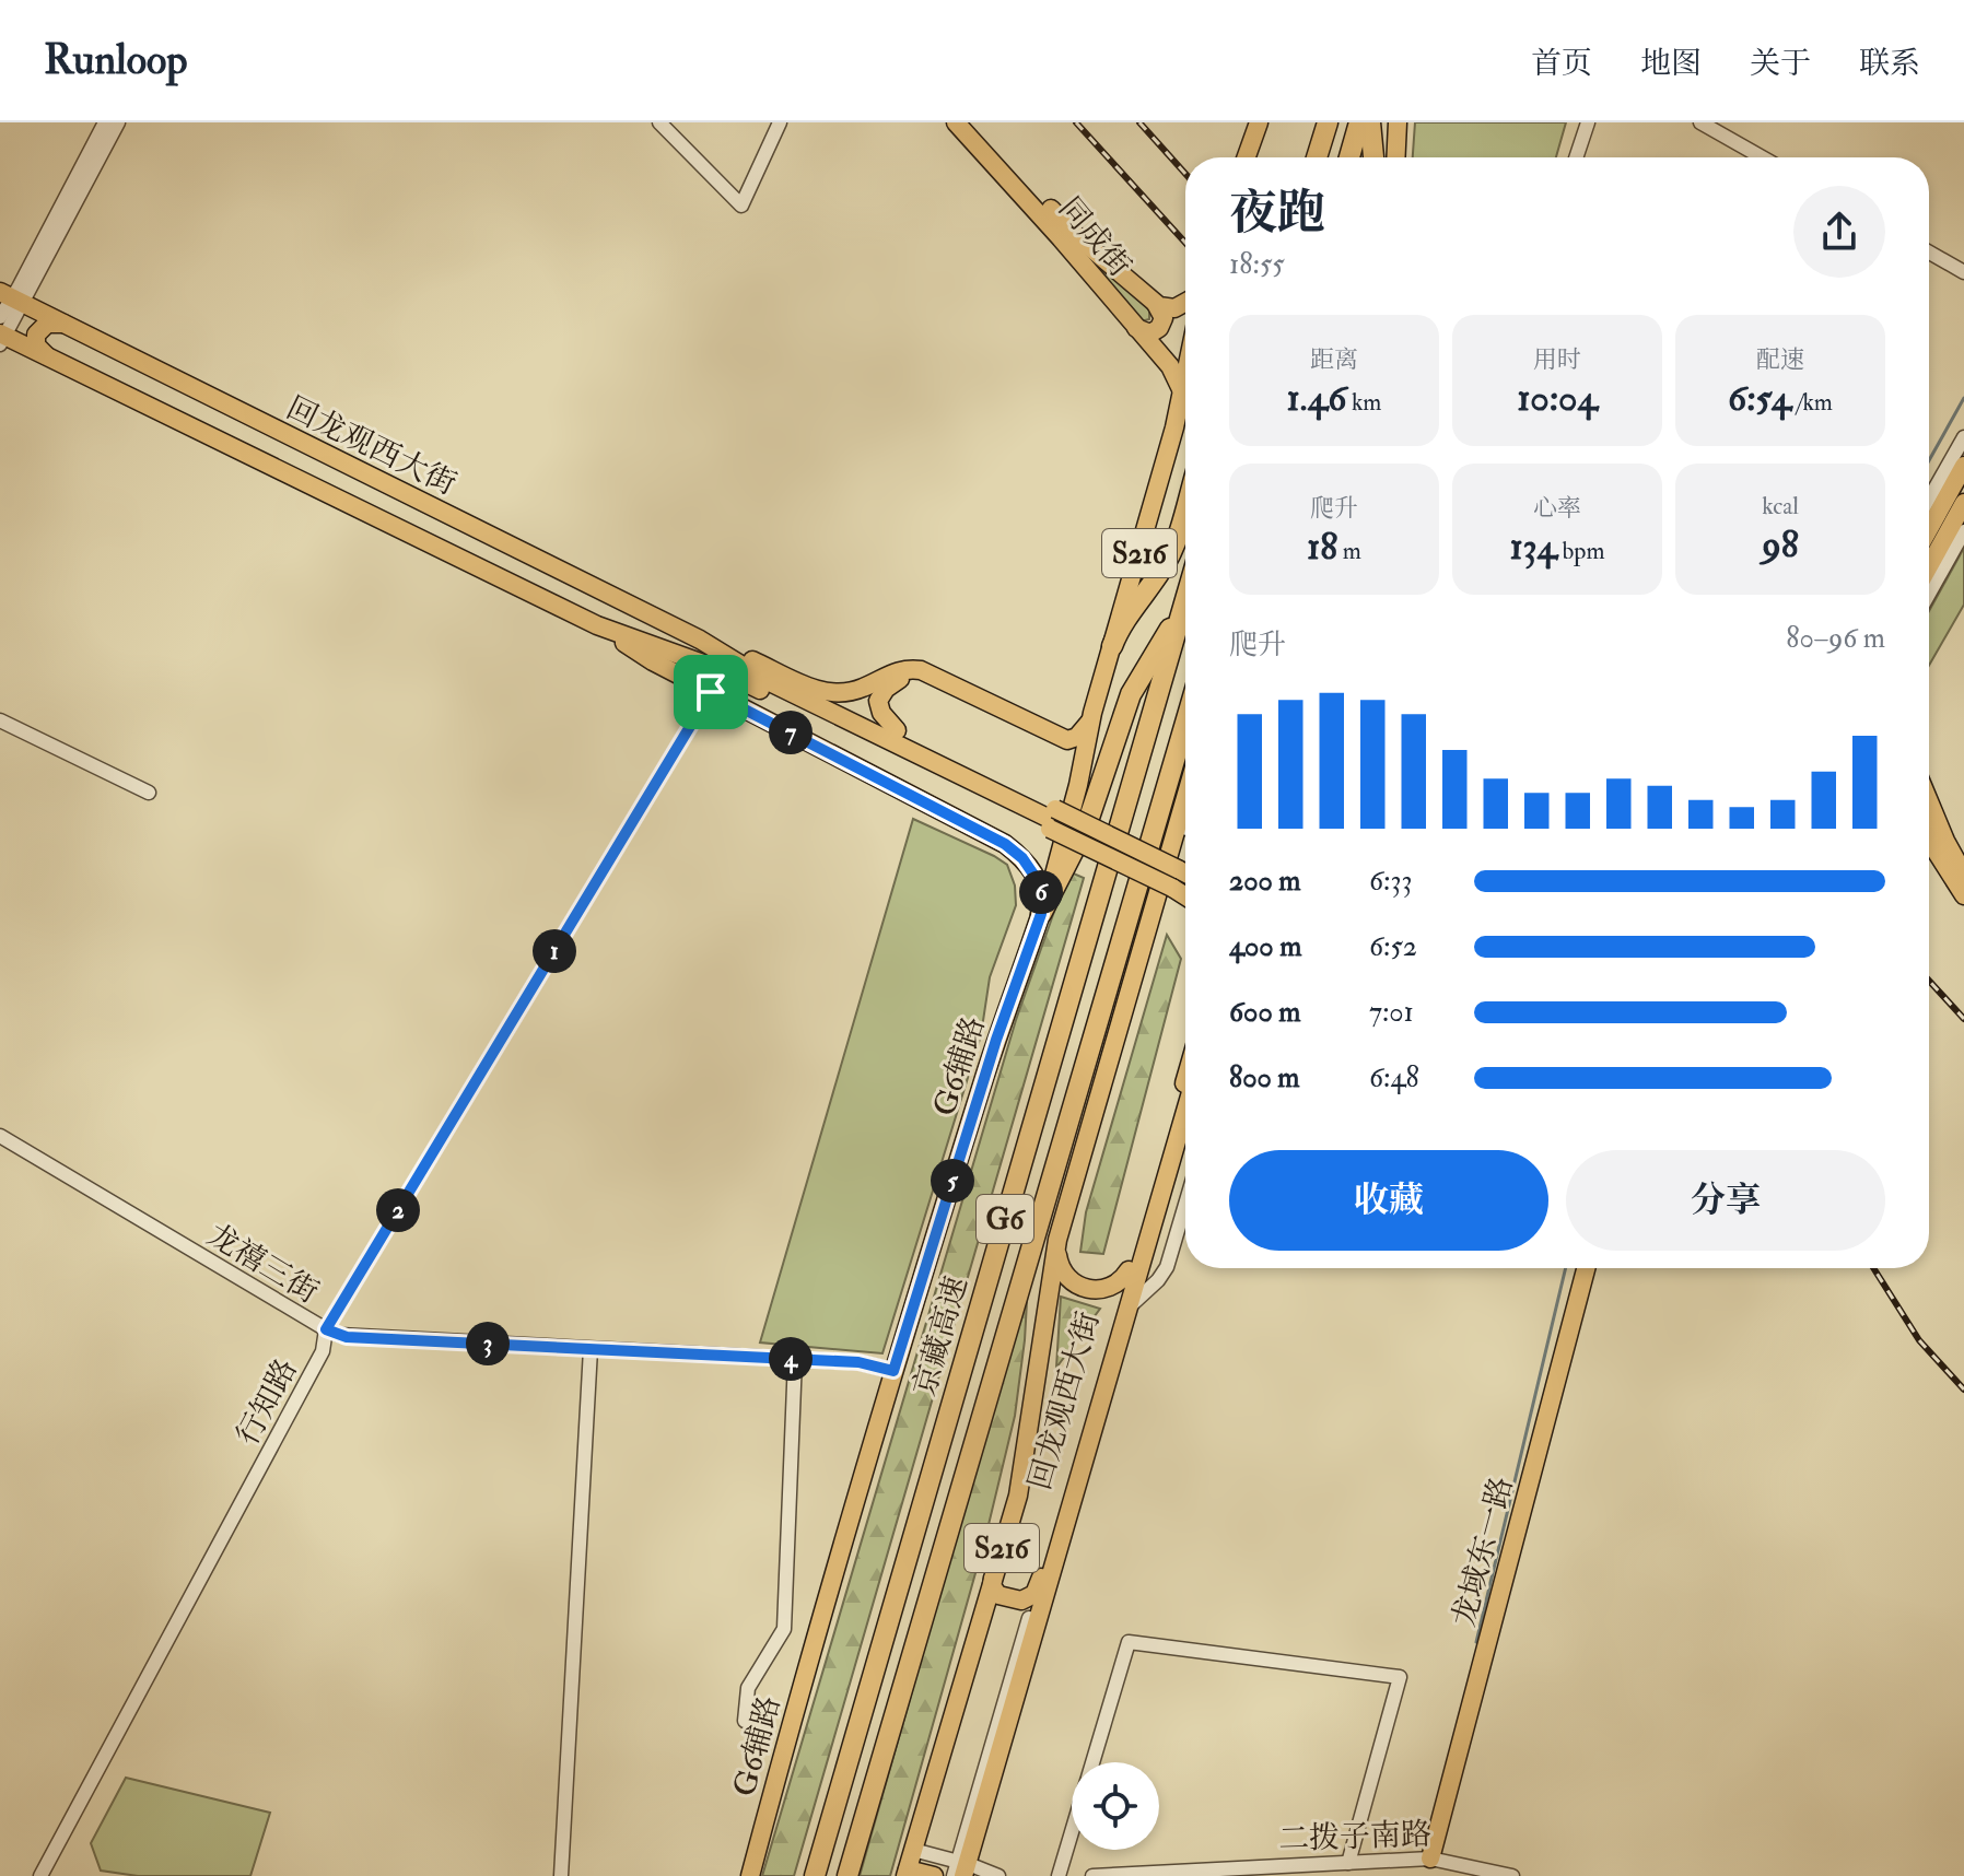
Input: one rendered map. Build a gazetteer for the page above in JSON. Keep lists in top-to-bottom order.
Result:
{
  "streets": {
    "highway": ["G6", "京藏高速"],
    "main road": [
      "同成街",
      "回龙观西大街",
      "S216",
      "G6辅路",
      "龙域东一路"
    ],
    "street": ["龙禧三街", "行知路", "二拨子南路"]
  },
  "crossings": [
    ["同成街", "G6辅路"],
    ["回龙观西大街", "G6辅路"],
    ["回龙观西大街", "行知路"],
    ["G6辅路", "龙禧三街"],
    ["龙禧三街", "行知路"],
    ["龙域东一路", "二拨子南路"]
  ],
  "page": {
    "header": "Runloop",
    "nav": [
      "首页",
      "地图",
      "关于",
      "联系"
    ],
    "heading": ["夜跑", "18:55"],
    "stats": [
      ["距离", "1.46 km"],
      ["用时", "10:04"],
      ["配速", "6:54 /km"],
      ["爬升", "18 m"],
      ["心率", "134 bpm"],
      ["kcal", "98"]
    ],
    "chart": ["爬升", "80–96 m"],
    "pins": [
      "7",
      "6",
      "1",
      "5",
      "2",
      "3",
      "4"
    ],
    "list": [
      {
        "name": "200 m",
        "note": "6:33"
      },
      {
        "name": "400 m",
        "note": "6:52"
      },
      {
        "name": "600 m",
        "note": "7:01"
      },
      {
        "name": "800 m",
        "note": "6:48"
      }
    ],
    "buttons": ["收藏", "分享"]
  }
}
